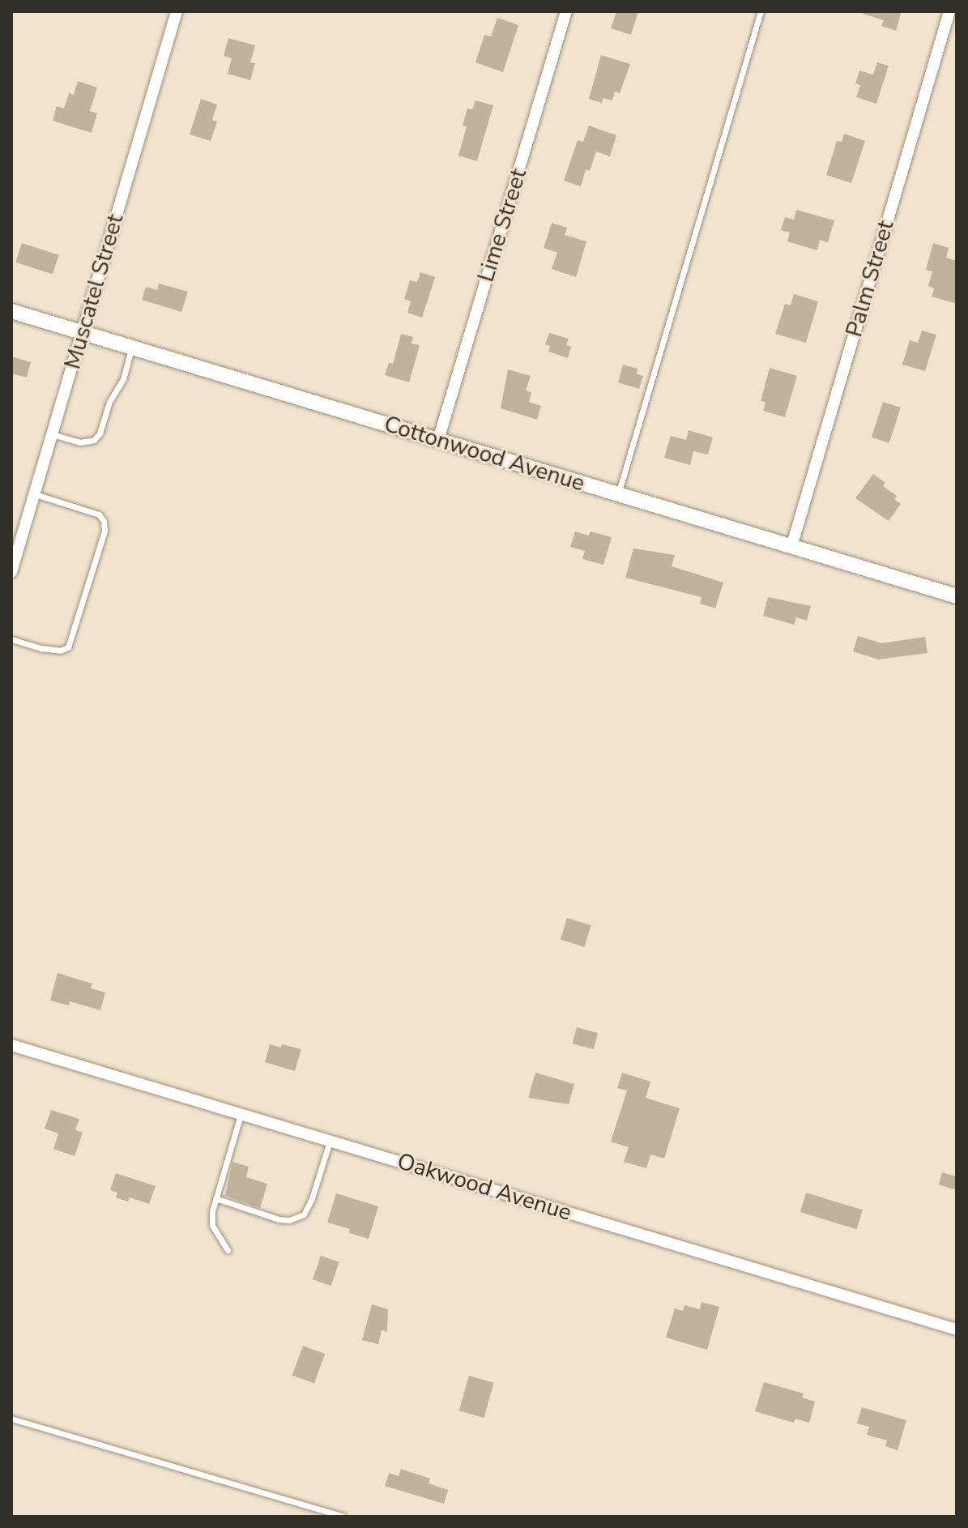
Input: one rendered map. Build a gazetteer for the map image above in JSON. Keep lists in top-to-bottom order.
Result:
{
  "streets": {
    "street": [
      "Lime Street",
      "Palm Street",
      "Muscatel Street",
      "Cottonwood Avenue",
      "Oakwood Avenue"
    ]
  },
  "crossings": [
    ["Lime Street", "Cottonwood Avenue"],
    ["Palm Street", "Cottonwood Avenue"],
    ["Muscatel Street", "Cottonwood Avenue"]
  ]
}
